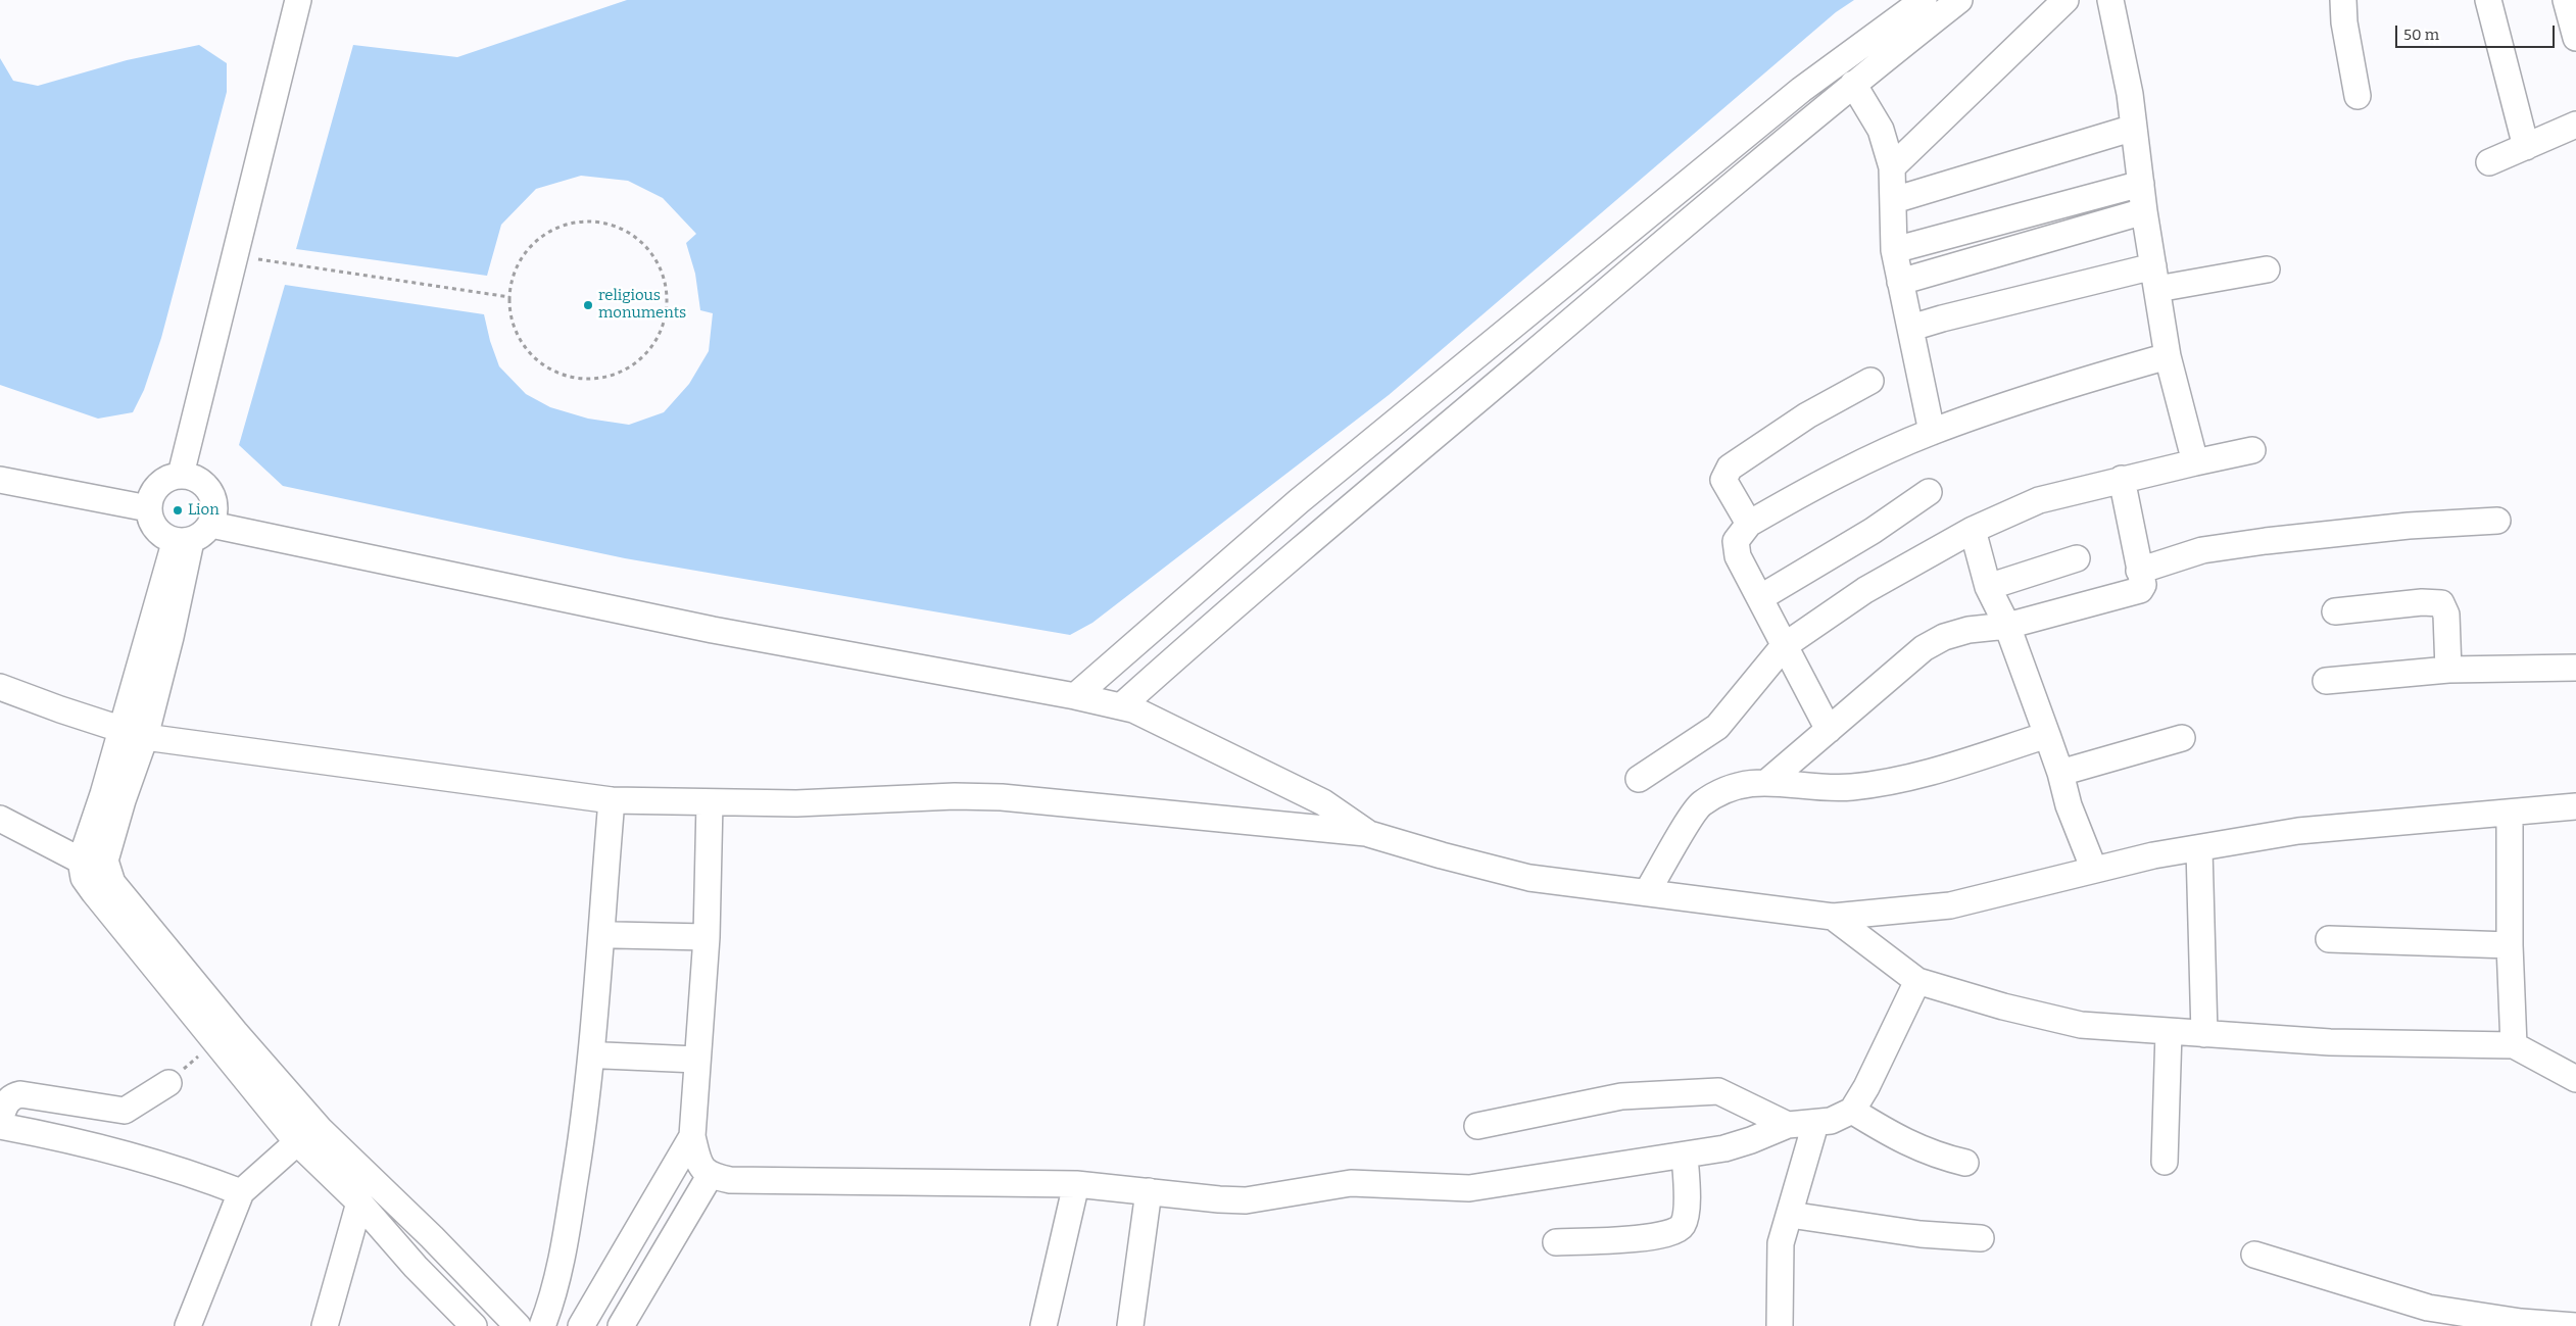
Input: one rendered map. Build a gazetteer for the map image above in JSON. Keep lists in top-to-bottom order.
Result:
{
  "places": ["religious monuments", "Lion"],
  "scale_bar": "50 m"
}
